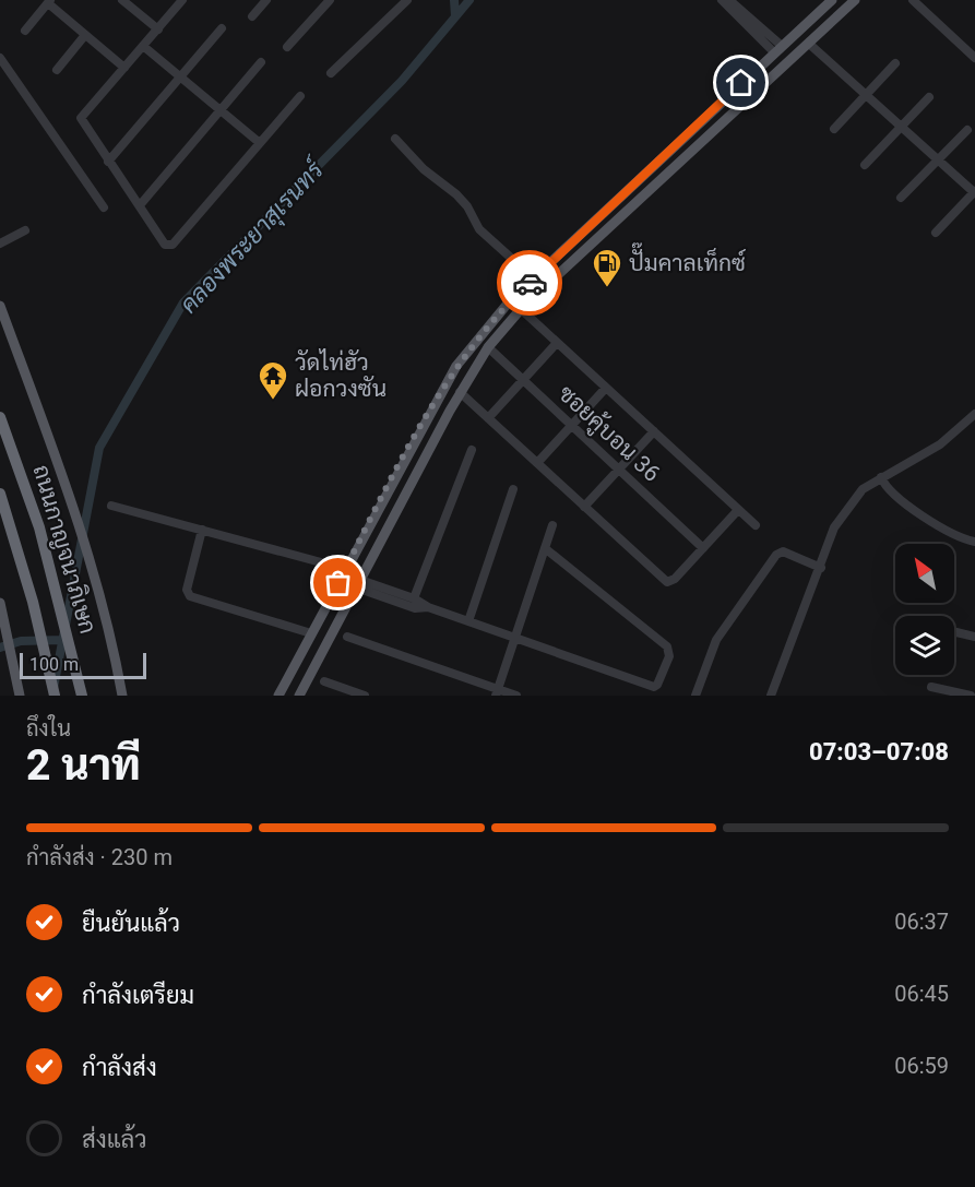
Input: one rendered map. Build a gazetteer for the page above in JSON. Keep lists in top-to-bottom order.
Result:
{
  "streets": {
    "highway": ["ถนนกาญจนาภิเษก"],
    "street": ["ซอยคู้บอน 36"]
  },
  "water": ["คลองพระยาสุเรนทร์"],
  "places": {
    "fuel station": ["ปั๊มคาลเท็กซ์"],
    "temple": ["วัดไท่ฮัว ฝอกวงซัน"]
  },
  "scale_bar": "100 m",
  "north": "top left",
  "page": {
    "scale": "100 m",
    "heading": ["2 นาที", "ถึงใน", "07:03–07:08"],
    "bar": "กำลังส่ง · 230 m",
    "list": [
      ["ยืนยันแล้ว", "06:37"],
      ["กำลังเตรียม", "06:45"],
      ["กำลังส่ง", "06:59"],
      "ส่งแล้ว"
    ]
  }
}
